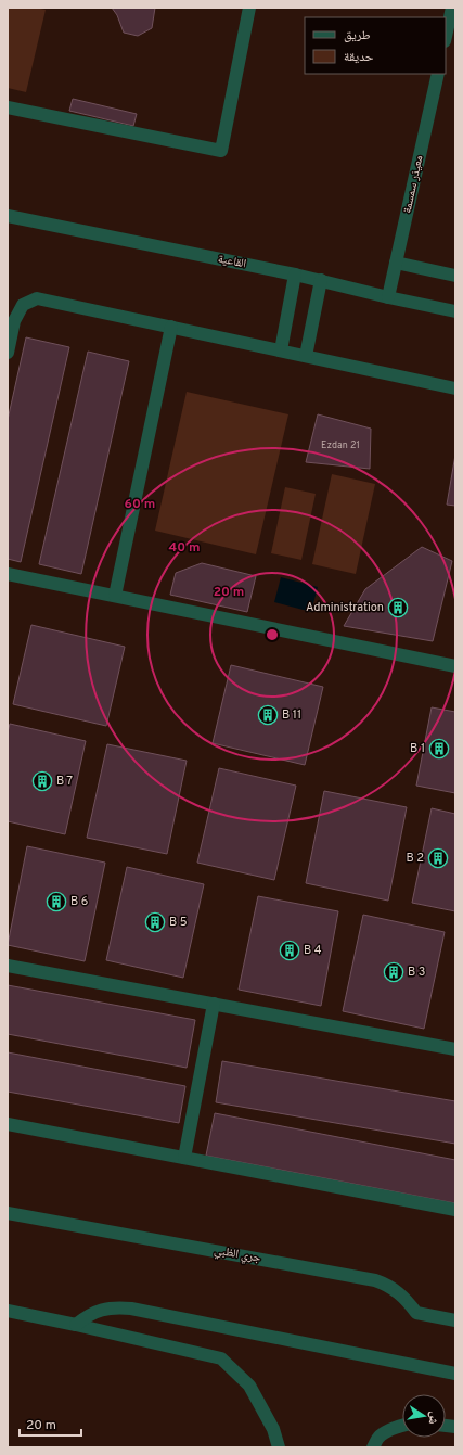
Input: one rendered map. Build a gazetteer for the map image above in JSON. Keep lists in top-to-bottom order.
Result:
{
  "streets": {
    "street": ["معيذر سمسمة", "القاعية", "جري الظبي"]
  },
  "crossings": [
    ["معيذر سمسمة", "القاعية"]
  ],
  "places": {
    "building": [
      "Administration",
      "B 11",
      "B 1",
      "B 7",
      "B 2",
      "B 6",
      "B 5",
      "B 4",
      "B 3"
    ]
  },
  "house_numbers": ["Ezdan 21"],
  "legend": ["طريق", "حديقة"],
  "scale_bar": "20 m",
  "north": "right",
  "rings": ["60 m", "40 m", "20 m"]
}
